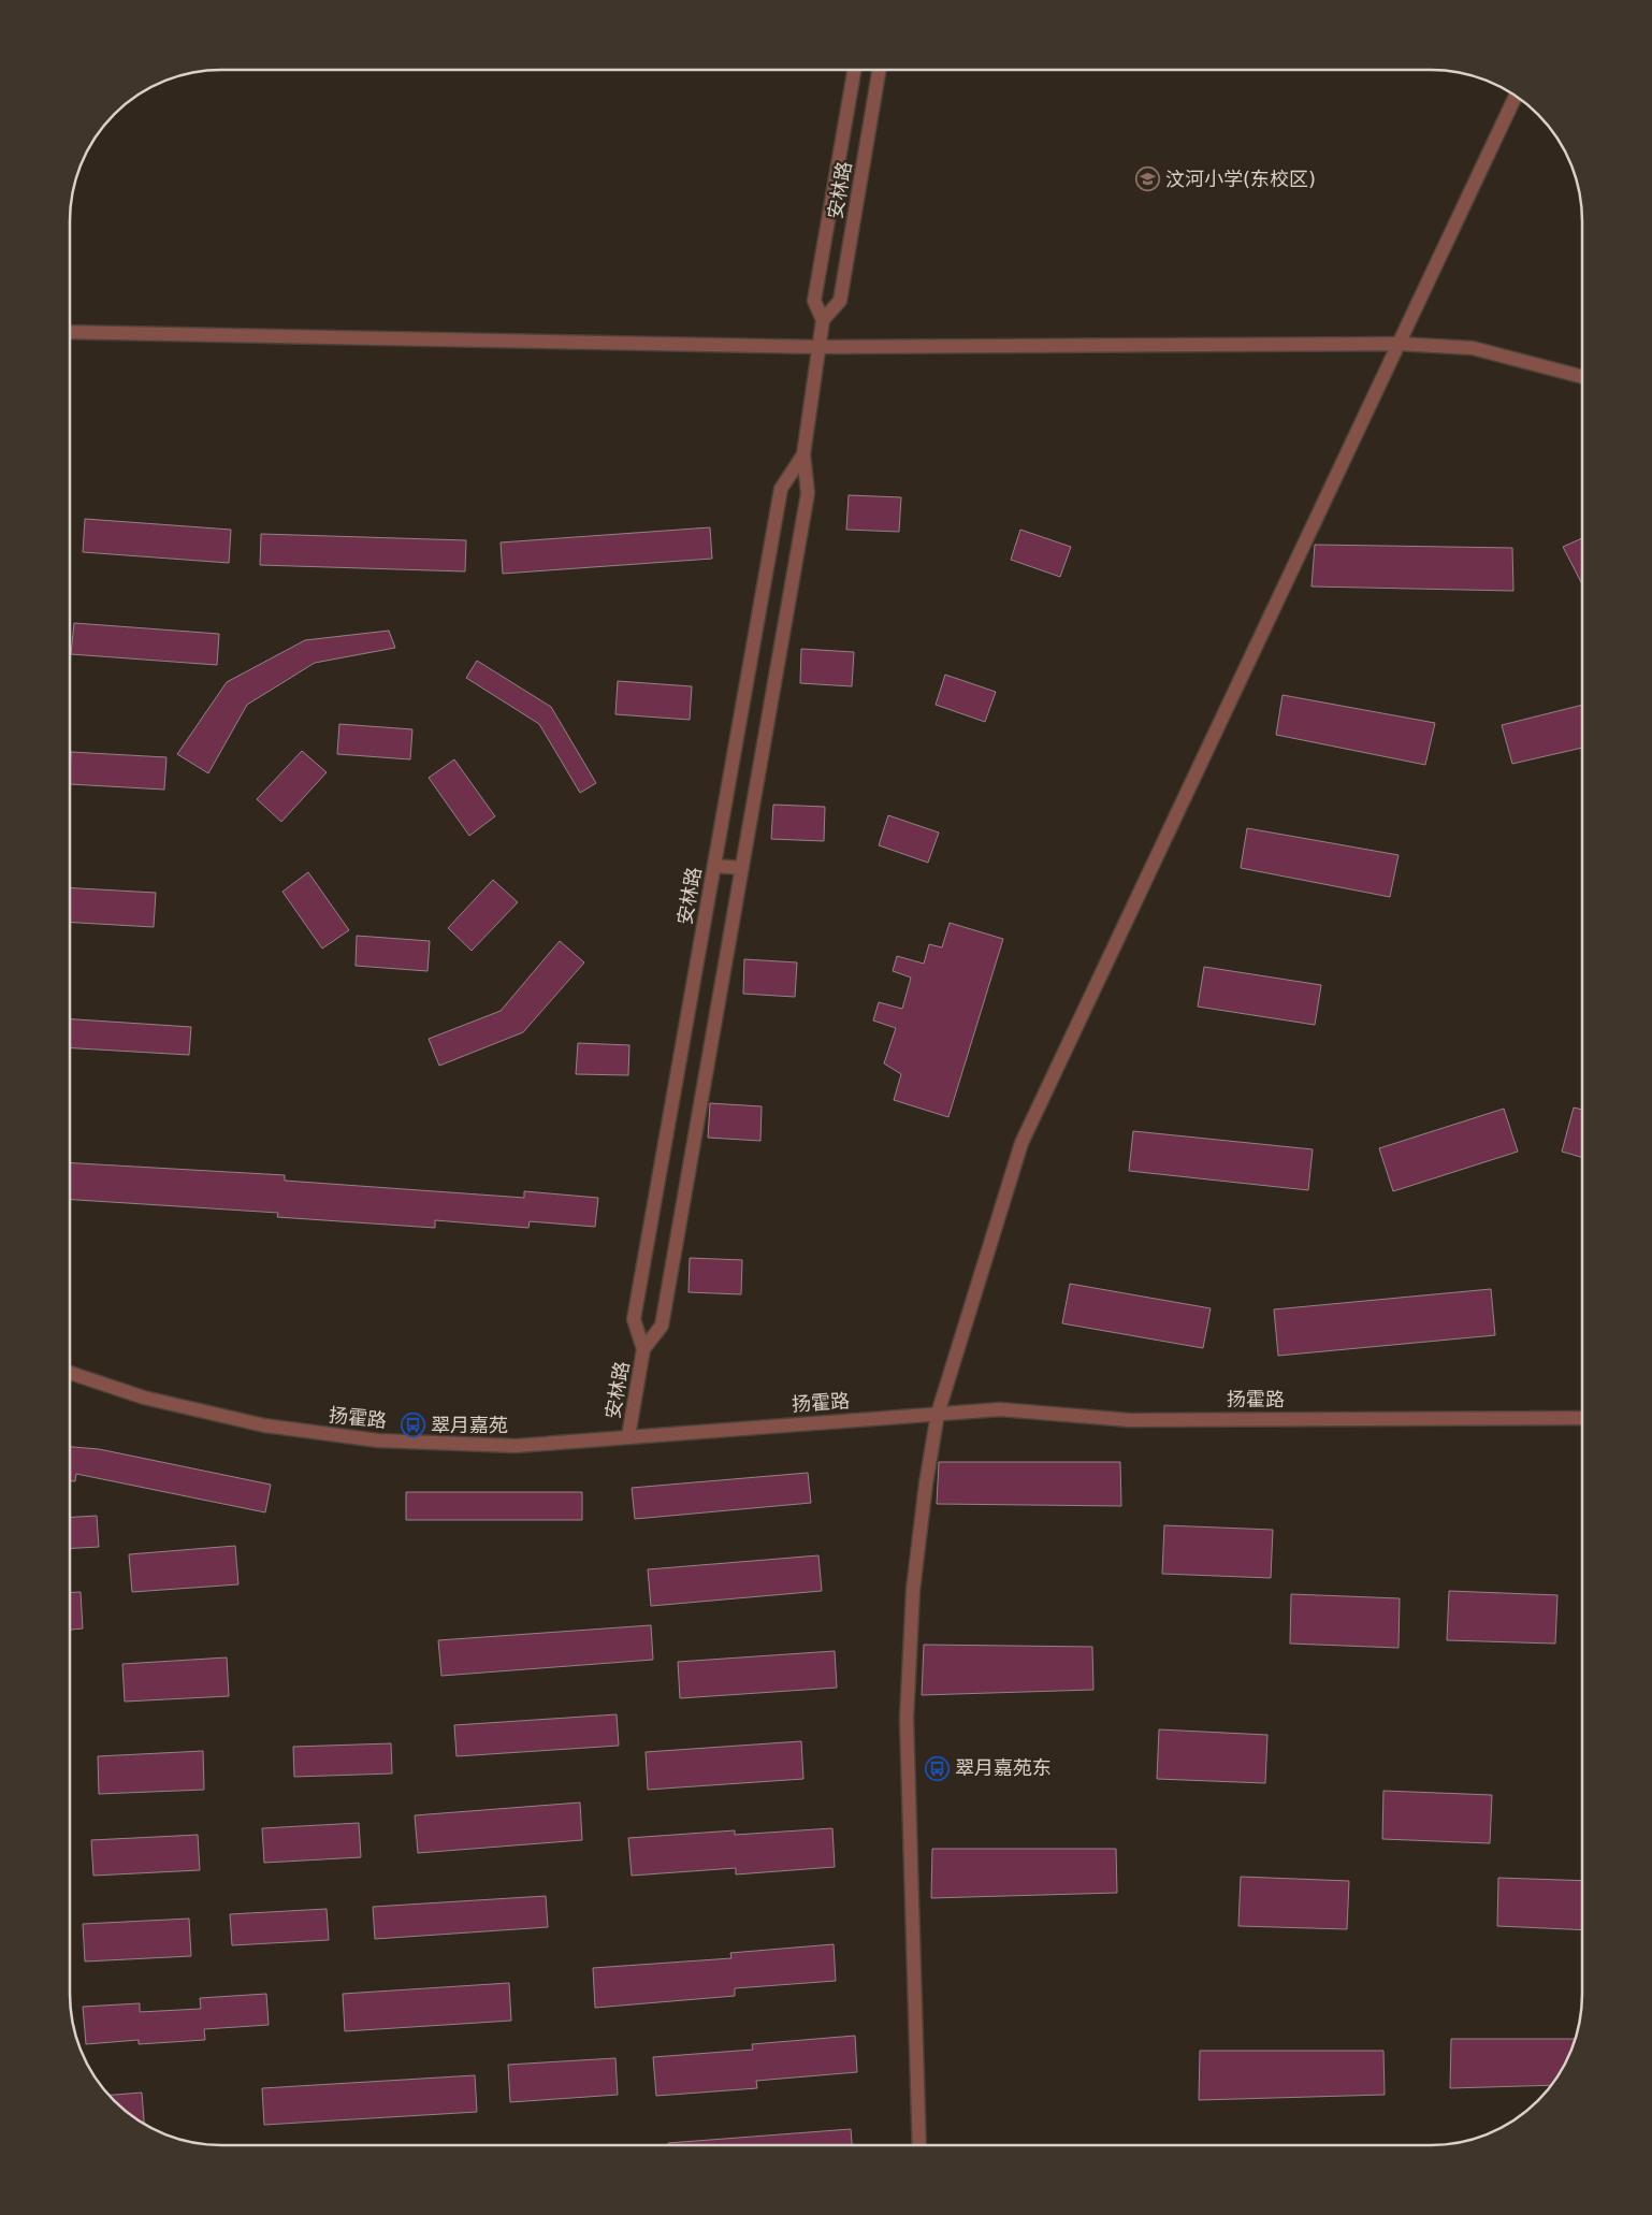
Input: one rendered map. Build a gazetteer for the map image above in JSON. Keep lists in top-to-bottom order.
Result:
{
  "streets": {
    "street": ["安林路", "扬霍路"]
  },
  "crossings": [
    ["安林路", "扬霍路"]
  ],
  "places": {
    "school or university": ["汶河小学(东校区)"],
    "bus stop": ["翠月嘉苑", "翠月嘉苑东"]
  }
}
